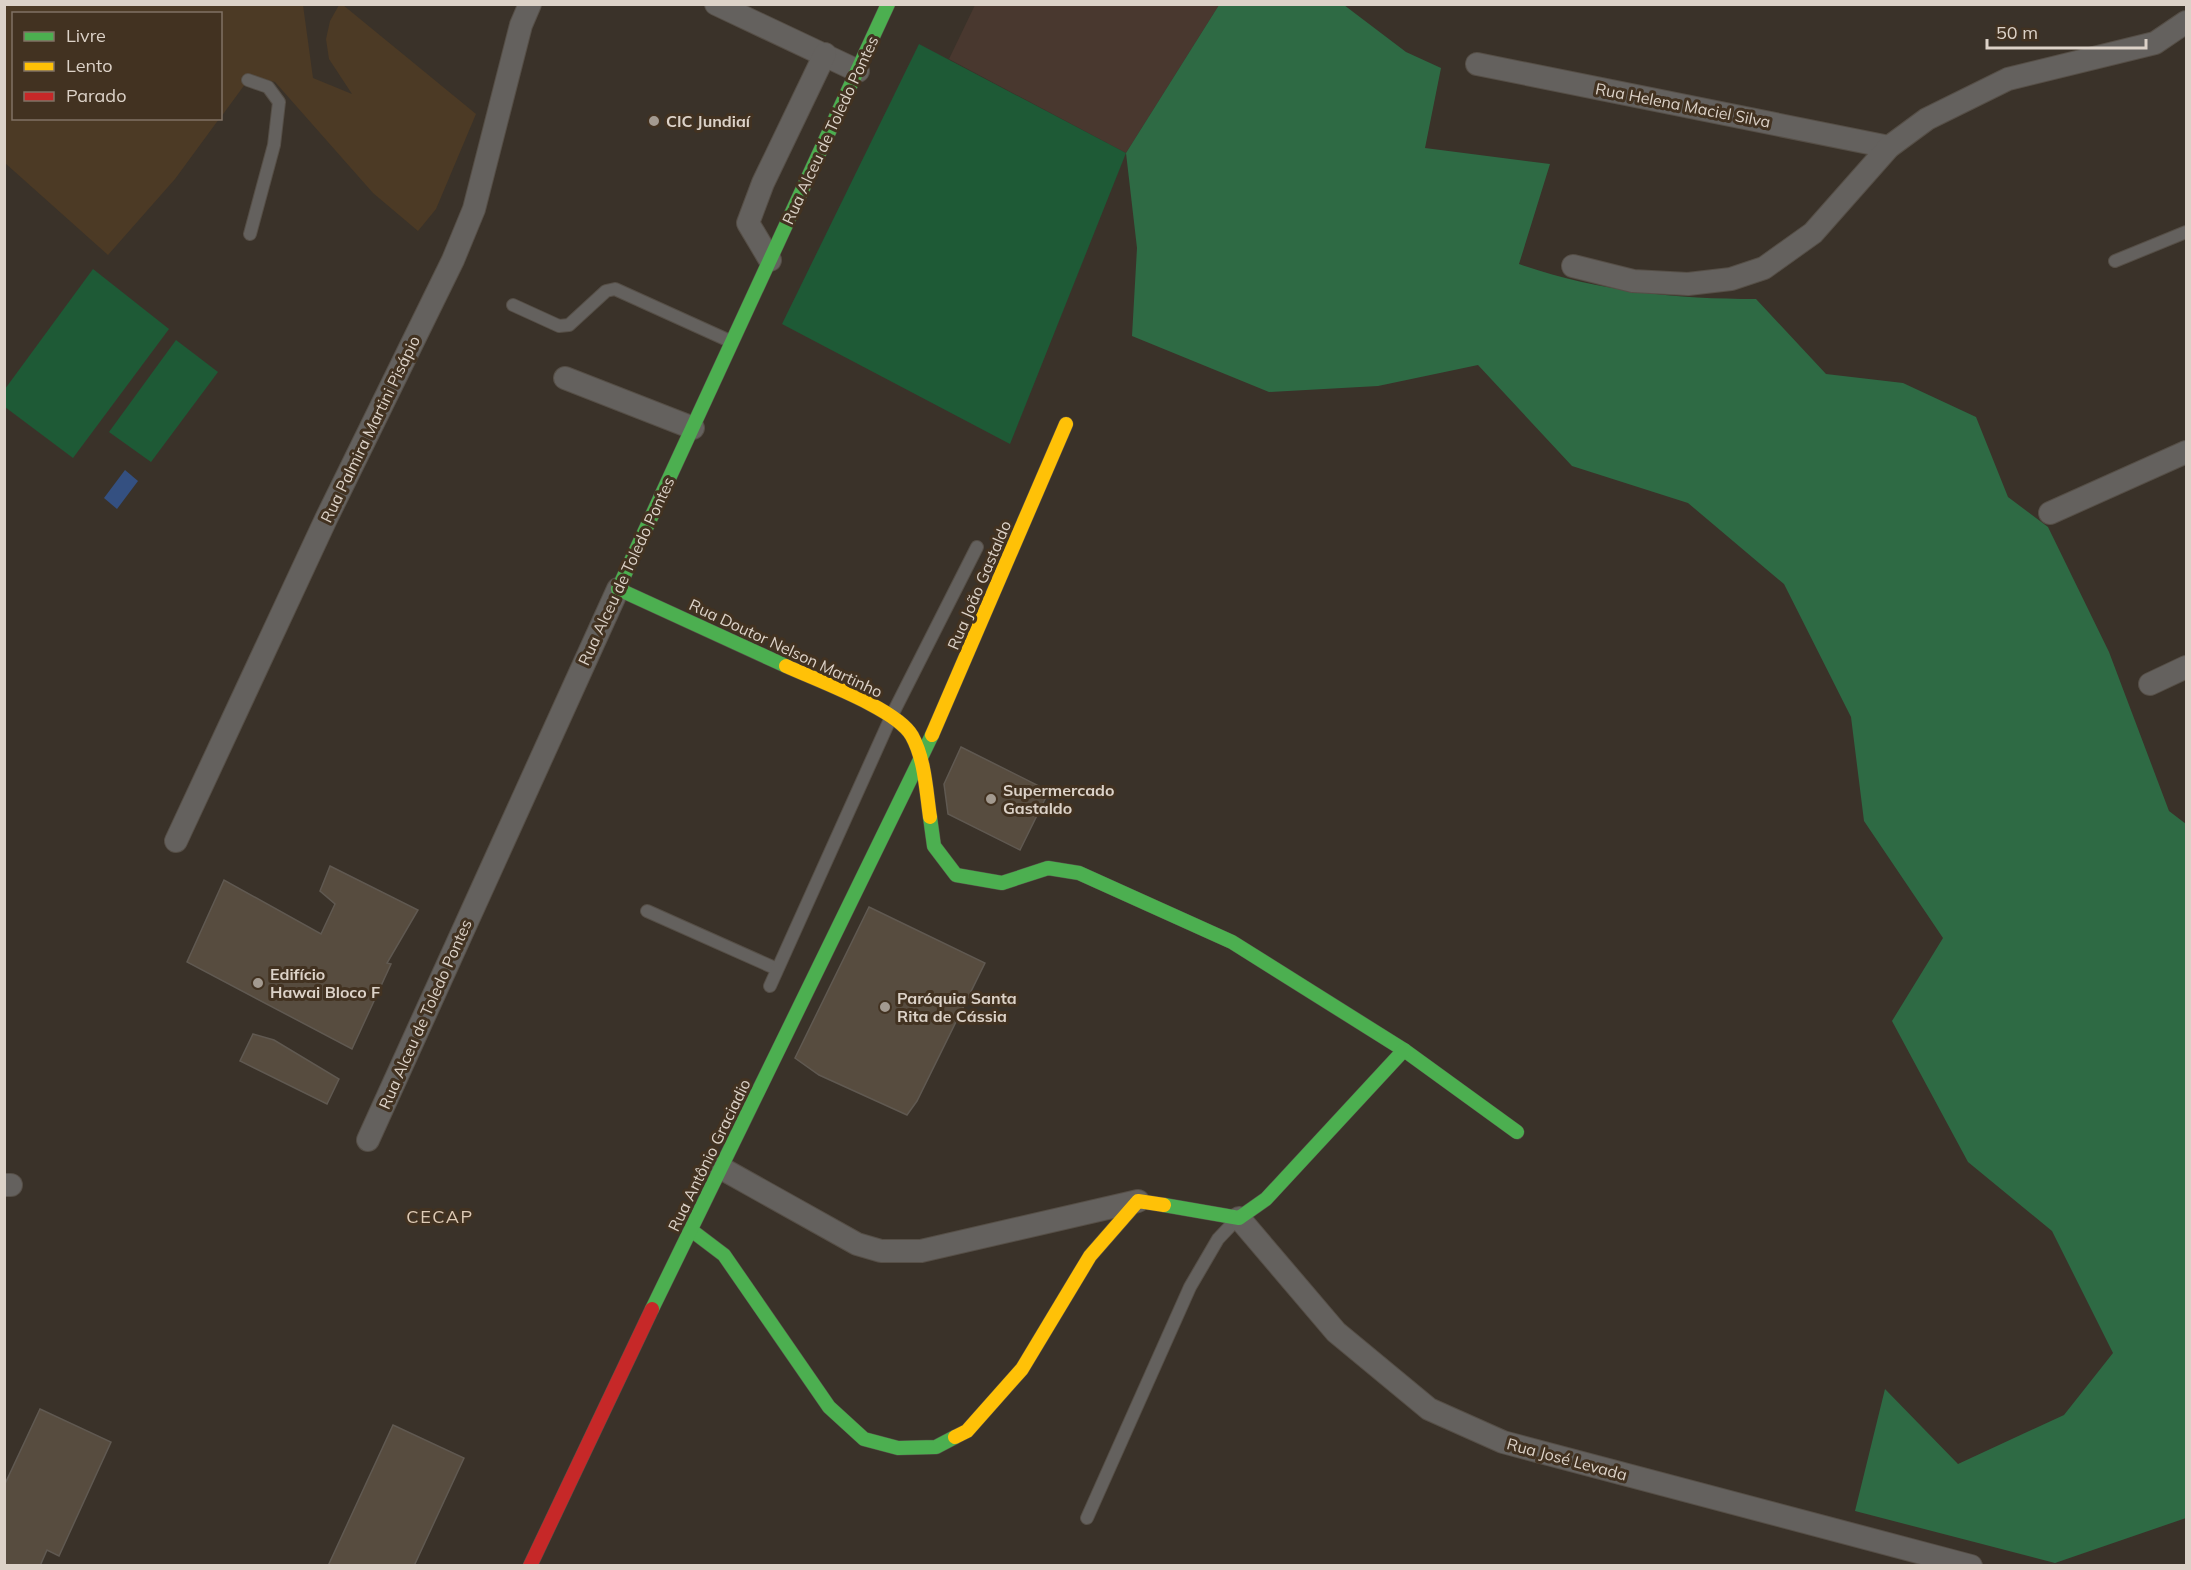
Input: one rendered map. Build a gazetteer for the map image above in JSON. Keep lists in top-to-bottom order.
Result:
{
  "streets": {
    "street": [
      "Rua Helena Maciel Silva",
      "Rua Alceu de Toledo Pontes",
      "Rua Palmira Martini Pisápio",
      "Rua João Gastaldo",
      "Rua Doutor Nelson Martinho",
      "Rua Antônio Graciadio",
      "Rua José Levada"
    ]
  },
  "crossings": [
    ["Rua Alceu de Toledo Pontes", "Rua Doutor Nelson Martinho"],
    ["Rua João Gastaldo", "Rua Doutor Nelson Martinho"],
    ["Rua João Gastaldo", "Rua Antônio Graciadio"],
    ["Rua Doutor Nelson Martinho", "Rua Antônio Graciadio"]
  ],
  "districts": ["CECAP"],
  "places": [
    "CIC Jundiaí",
    "Supermercado Gastaldo",
    "Edifício Hawai Bloco F",
    "Paróquia Santa Rita de Cássia"
  ],
  "legend": ["Livre", "Lento", "Parado"],
  "scale_bar": "50 m"
}
